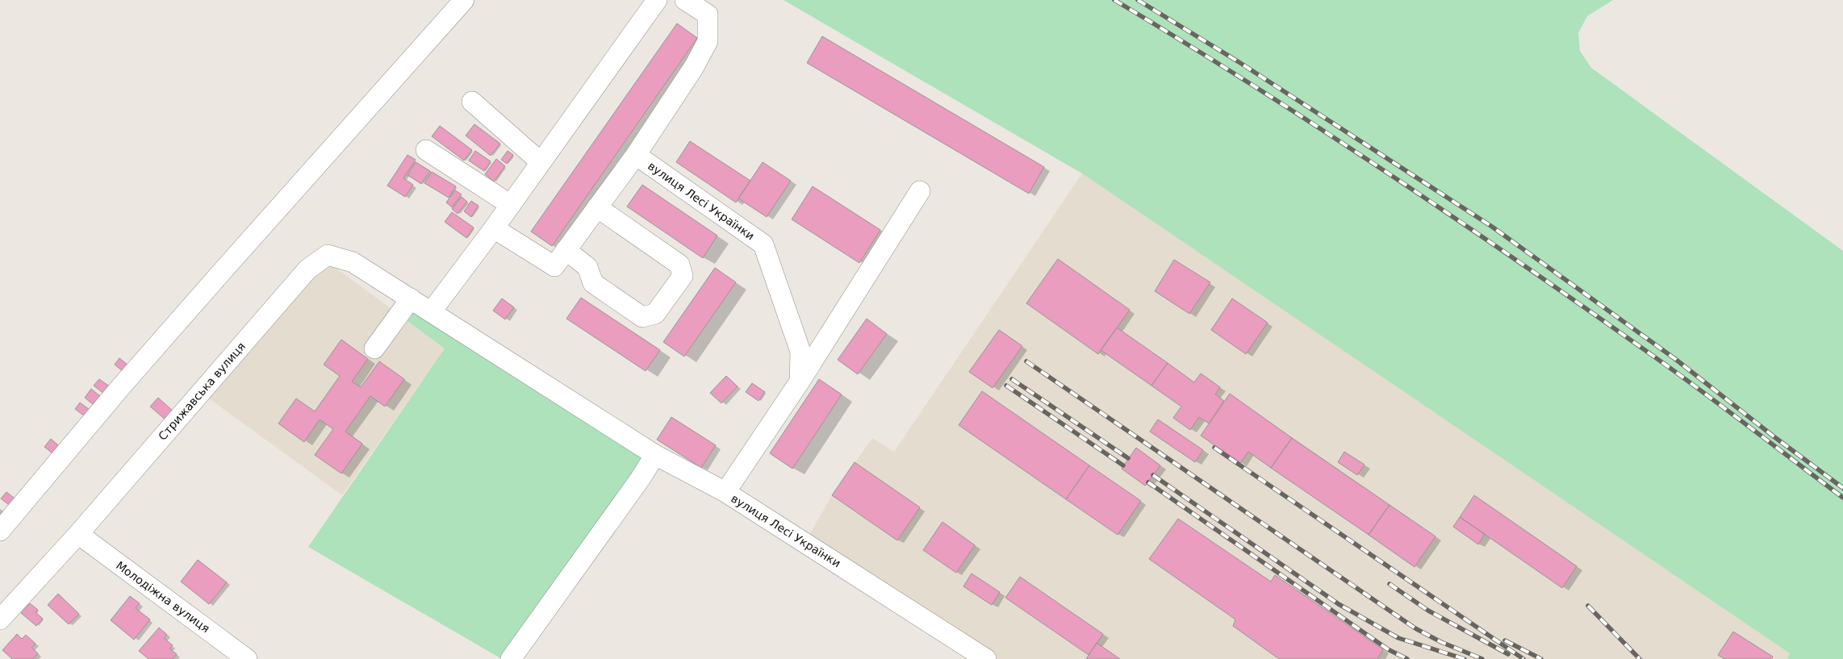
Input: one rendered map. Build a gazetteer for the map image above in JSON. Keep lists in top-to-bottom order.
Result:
{
  "streets": {
    "street": ["вулиця Лесі Українки", "Стрижавська вулиця", "Молодіжна вулиця"]
  },
  "crossings": [
    ["вулиця Лесі Українки", "Стрижавська вулиця"],
    ["Стрижавська вулиця", "Молодіжна вулиця"]
  ]
}
